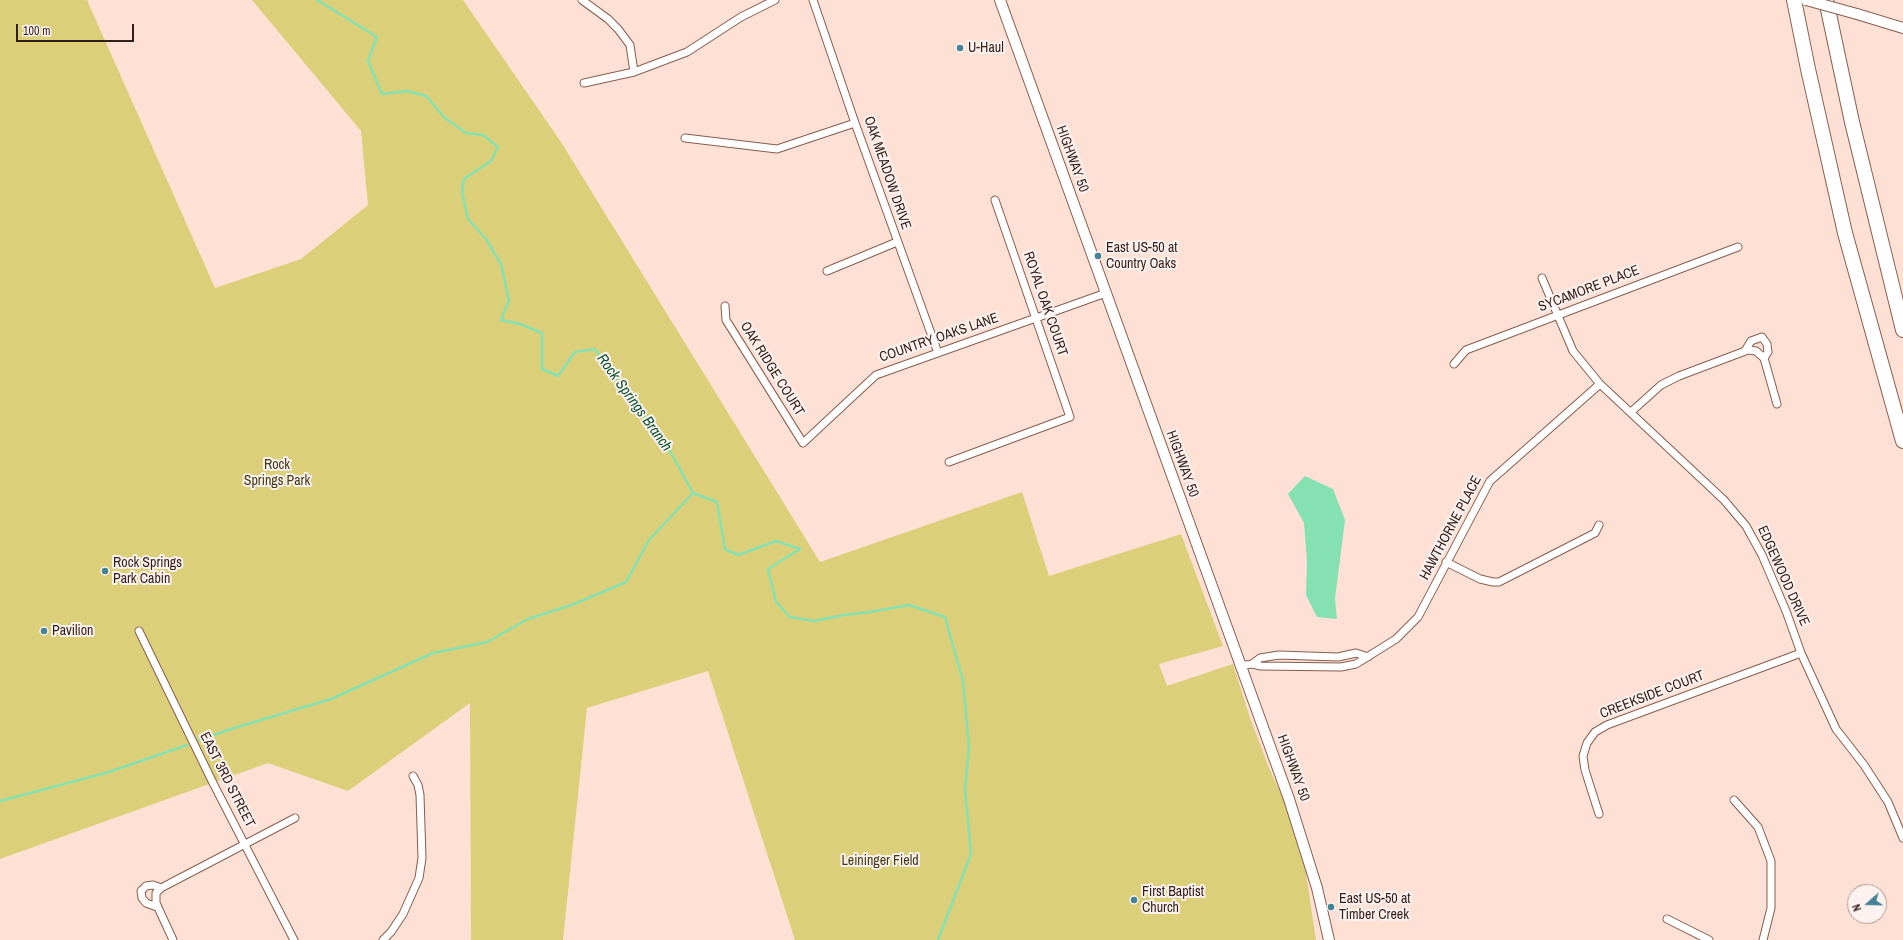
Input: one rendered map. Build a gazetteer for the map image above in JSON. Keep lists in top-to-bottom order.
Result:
{
  "streets": {
    "main road": ["HIGHWAY 50"],
    "street": [
      "OAK MEADOW DRIVE",
      "SYCAMORE PLACE",
      "ROYAL OAK COURT",
      "COUNTRY OAKS LANE",
      "OAK RIDGE COURT",
      "HAWTHORNE PLACE",
      "EDGEWOOD DRIVE",
      "CREEKSIDE COURT",
      "EAST 3RD STREET"
    ]
  },
  "crossings": [
    ["HIGHWAY 50", "COUNTRY OAKS LANE"],
    ["HIGHWAY 50", "HAWTHORNE PLACE"],
    ["OAK MEADOW DRIVE", "COUNTRY OAKS LANE"],
    ["SYCAMORE PLACE", "EDGEWOOD DRIVE"],
    ["ROYAL OAK COURT", "COUNTRY OAKS LANE"],
    ["COUNTRY OAKS LANE", "OAK RIDGE COURT"],
    ["HAWTHORNE PLACE", "EDGEWOOD DRIVE"],
    ["EDGEWOOD DRIVE", "CREEKSIDE COURT"]
  ],
  "water": ["Rock Springs Branch"],
  "parks": ["Rock Springs Park", "Leininger Field"],
  "places": [
    "U-Haul",
    "East US-50 at Country Oaks",
    "Rock Springs Park Cabin",
    "Pavilion",
    "First Baptist Church",
    "East US-50 at Timber Creek"
  ],
  "scale_bar": "100 m",
  "north": "left"
}
